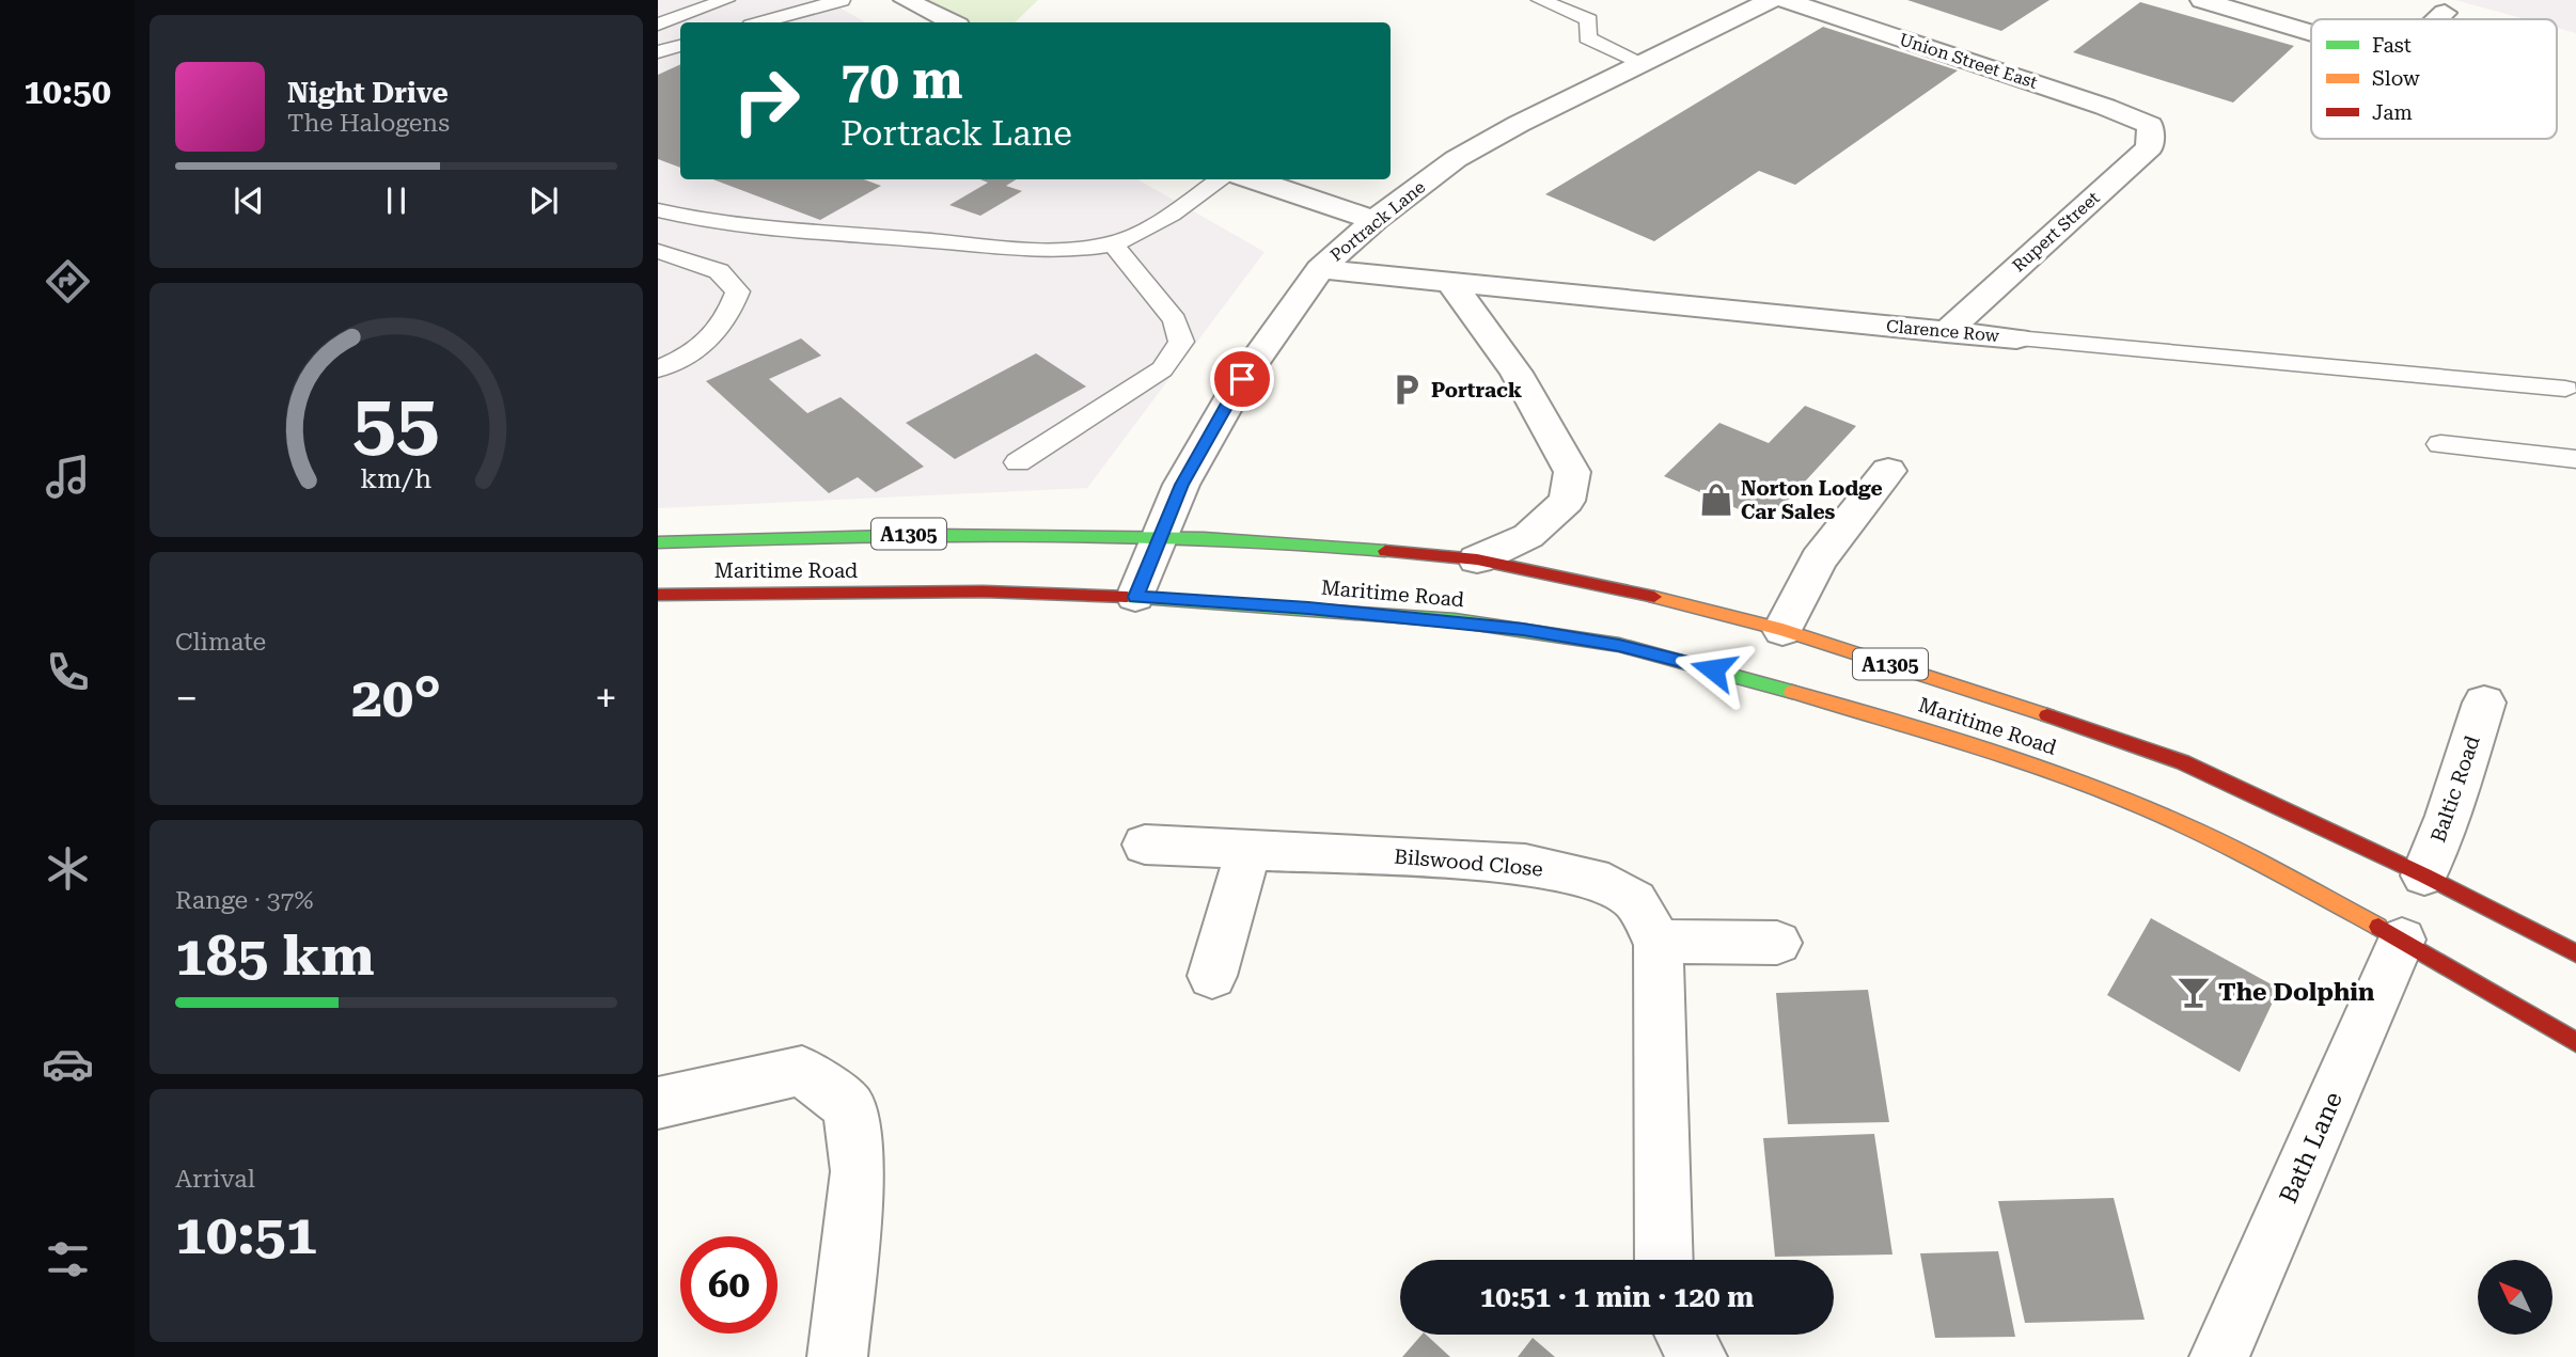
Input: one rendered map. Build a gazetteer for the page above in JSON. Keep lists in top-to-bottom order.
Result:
{
  "streets": {
    "main road": ["A1305", "Maritime Road"],
    "street": [
      "Union Street East",
      "Portrack Lane",
      "Rupert Street",
      "Clarence Row",
      "Baltic Road",
      "Bilswood Close",
      "Bath Lane"
    ]
  },
  "crossings": [
    ["Union Street East", "Portrack Lane"],
    ["Union Street East", "Rupert Street"],
    ["Portrack Lane", "Clarence Row"],
    ["Portrack Lane", "Maritime Road"],
    ["Rupert Street", "Clarence Row"],
    ["Maritime Road", "Baltic Road"],
    ["Maritime Road", "Bath Lane"]
  ],
  "places": {
    "parking": ["Portrack"],
    "shop": ["Norton Lodge Car Sales"],
    "bar": ["The Dolphin"]
  },
  "legend": ["Fast", "Slow", "Jam"],
  "north": "top left",
  "page": {
    "tabs": "10:50",
    "turn": ["70 m", "Portrack Lane"],
    "song": ["Night Drive", "The Halogens"],
    "tile": [
      "Climate",
      ["Range · 37%", "185 km"],
      ["Arrival", "10:51"]
    ],
    "heat": ["−", "20°", "+"],
    "limit": "60",
    "trip": "10:51 · 1 min · 120 m",
    "gauge": ["55", "km/h"]
  }
}
